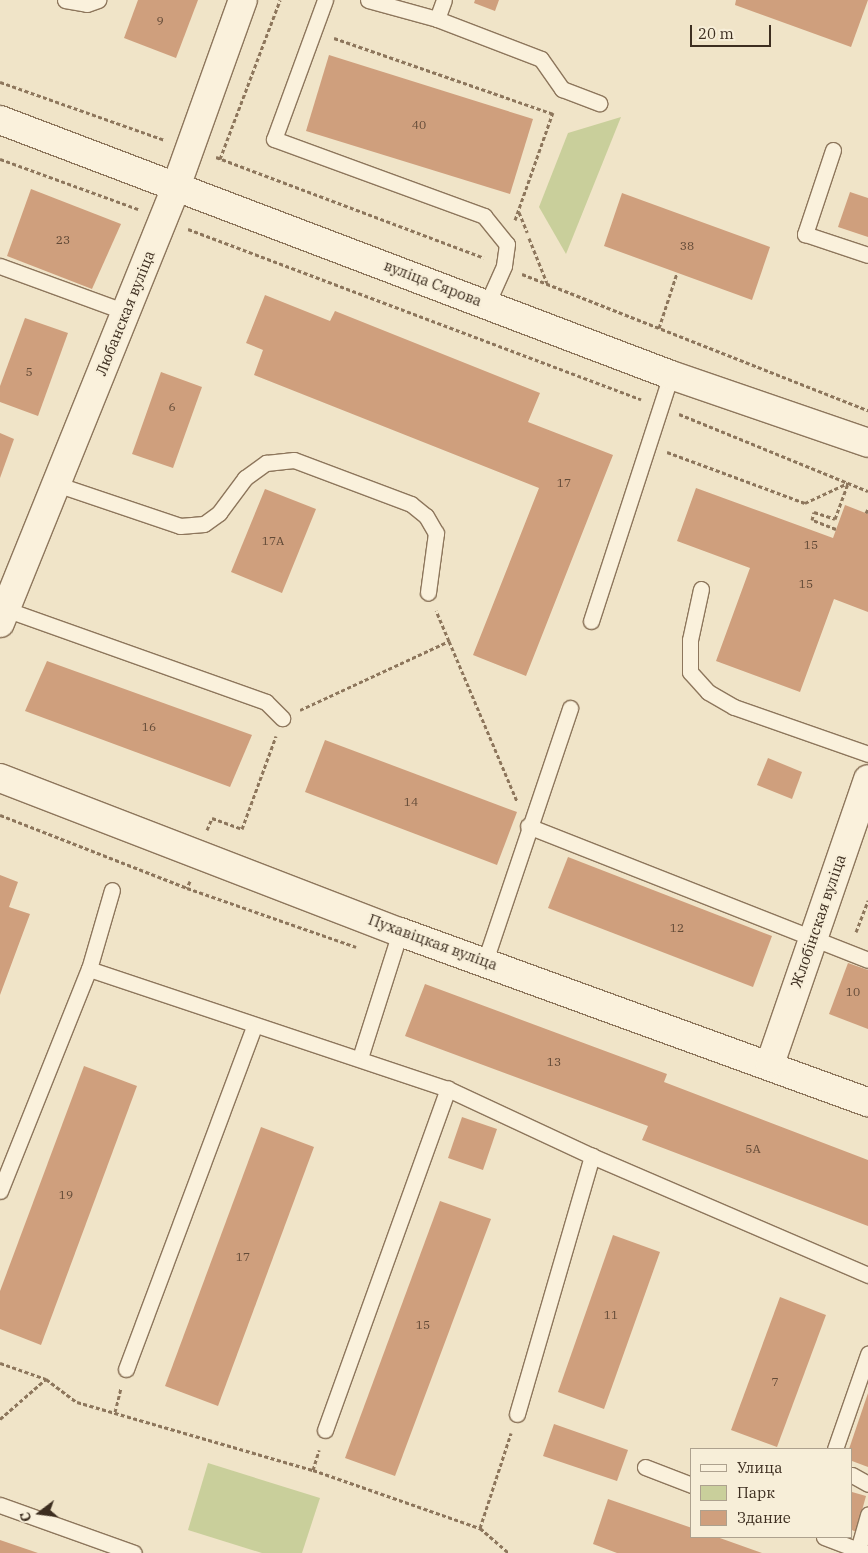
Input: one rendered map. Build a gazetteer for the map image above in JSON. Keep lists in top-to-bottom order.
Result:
{
  "streets": {
    "street": [
      "вуліца Сярова",
      "Любанская вуліца",
      "Жлобінская вуліца",
      "Пухавіцкая вуліца"
    ]
  },
  "crossings": [
    ["вуліца Сярова", "Любанская вуліца"],
    ["Жлобінская вуліца", "Пухавіцкая вуліца"]
  ],
  "house_numbers": [
    "9",
    "40",
    "23",
    "38",
    "5",
    "6",
    "17",
    "17А",
    "15",
    "15",
    "16",
    "14",
    "12",
    "10",
    "13",
    "5А",
    "19",
    "17",
    "11",
    "15",
    "7"
  ],
  "legend": ["Улица", "Парк", "Здание"],
  "scale_bar": "20 m",
  "north": "left"
}
